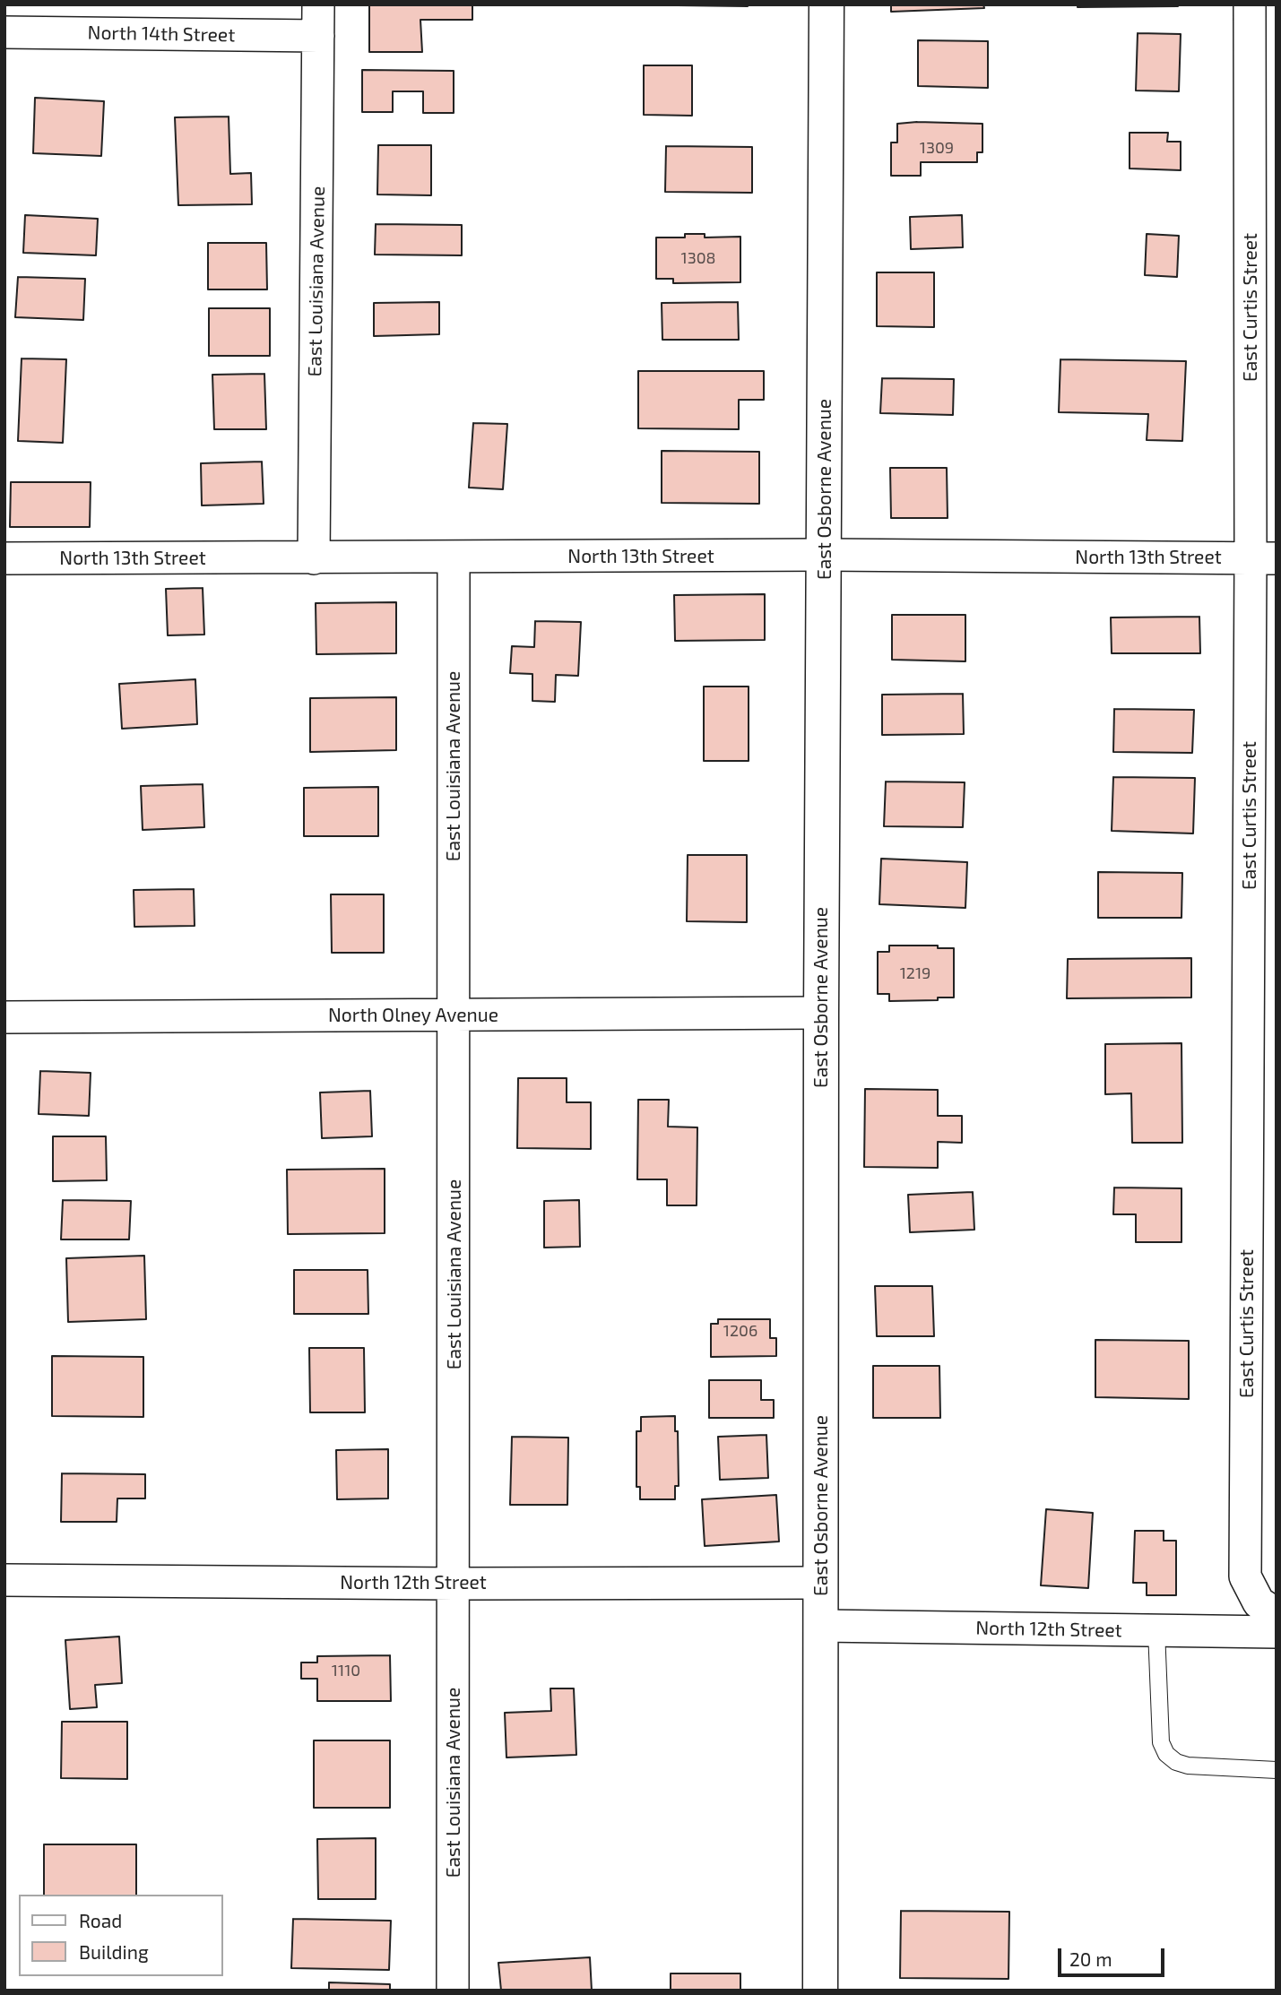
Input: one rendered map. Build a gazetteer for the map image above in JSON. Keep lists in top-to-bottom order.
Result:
{
  "streets": {
    "street": [
      "North 14th Street",
      "East Louisiana Avenue",
      "East Curtis Street",
      "East Osborne Avenue",
      "North 13th Street",
      "North Olney Avenue",
      "North 12th Street"
    ]
  },
  "crossings": [
    ["North 14th Street", "East Louisiana Avenue"],
    ["East Louisiana Avenue", "North 13th Street"],
    ["East Louisiana Avenue", "North Olney Avenue"],
    ["East Louisiana Avenue", "North 12th Street"],
    ["East Curtis Street", "North 13th Street"],
    ["East Osborne Avenue", "North 13th Street"],
    ["East Osborne Avenue", "North Olney Avenue"],
    ["East Osborne Avenue", "North 12th Street"]
  ],
  "house_numbers": [
    "1309",
    "1308",
    "1219",
    "1206",
    "1110"
  ],
  "legend": ["Road", "Building"],
  "scale_bar": "20 m"
}
